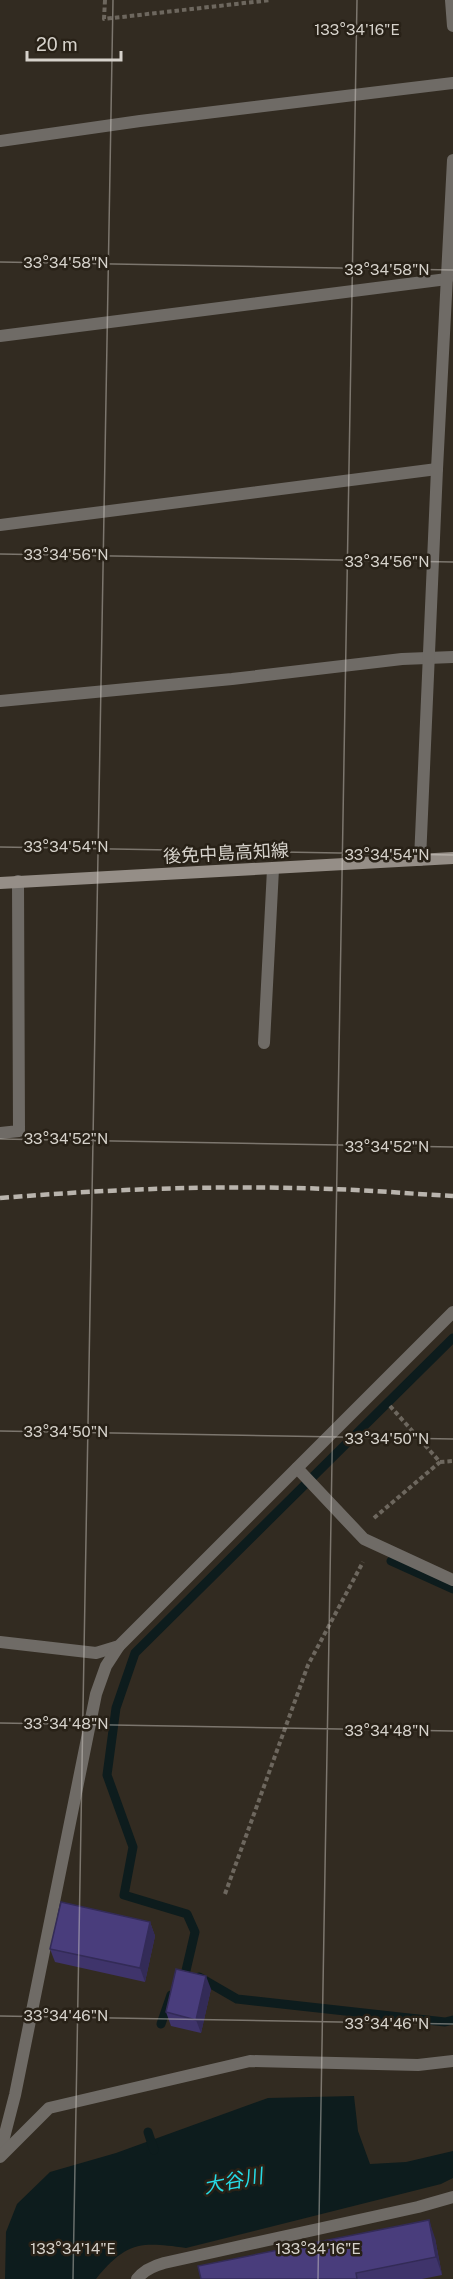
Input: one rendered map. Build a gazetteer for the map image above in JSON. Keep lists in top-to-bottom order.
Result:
{
  "streets": {
    "main road": ["後免中島高知線"]
  },
  "water": ["大谷川"],
  "scale_bar": "20 m",
  "coordinates": [
    "133°34'16\"E",
    "33°34'58\"N",
    "33°34'56\"N",
    "33°34'54\"N",
    "33°34'52\"N",
    "33°34'50\"N",
    "33°34'48\"N",
    "33°34'46\"N",
    "133°34'14\"E"
  ]
}
